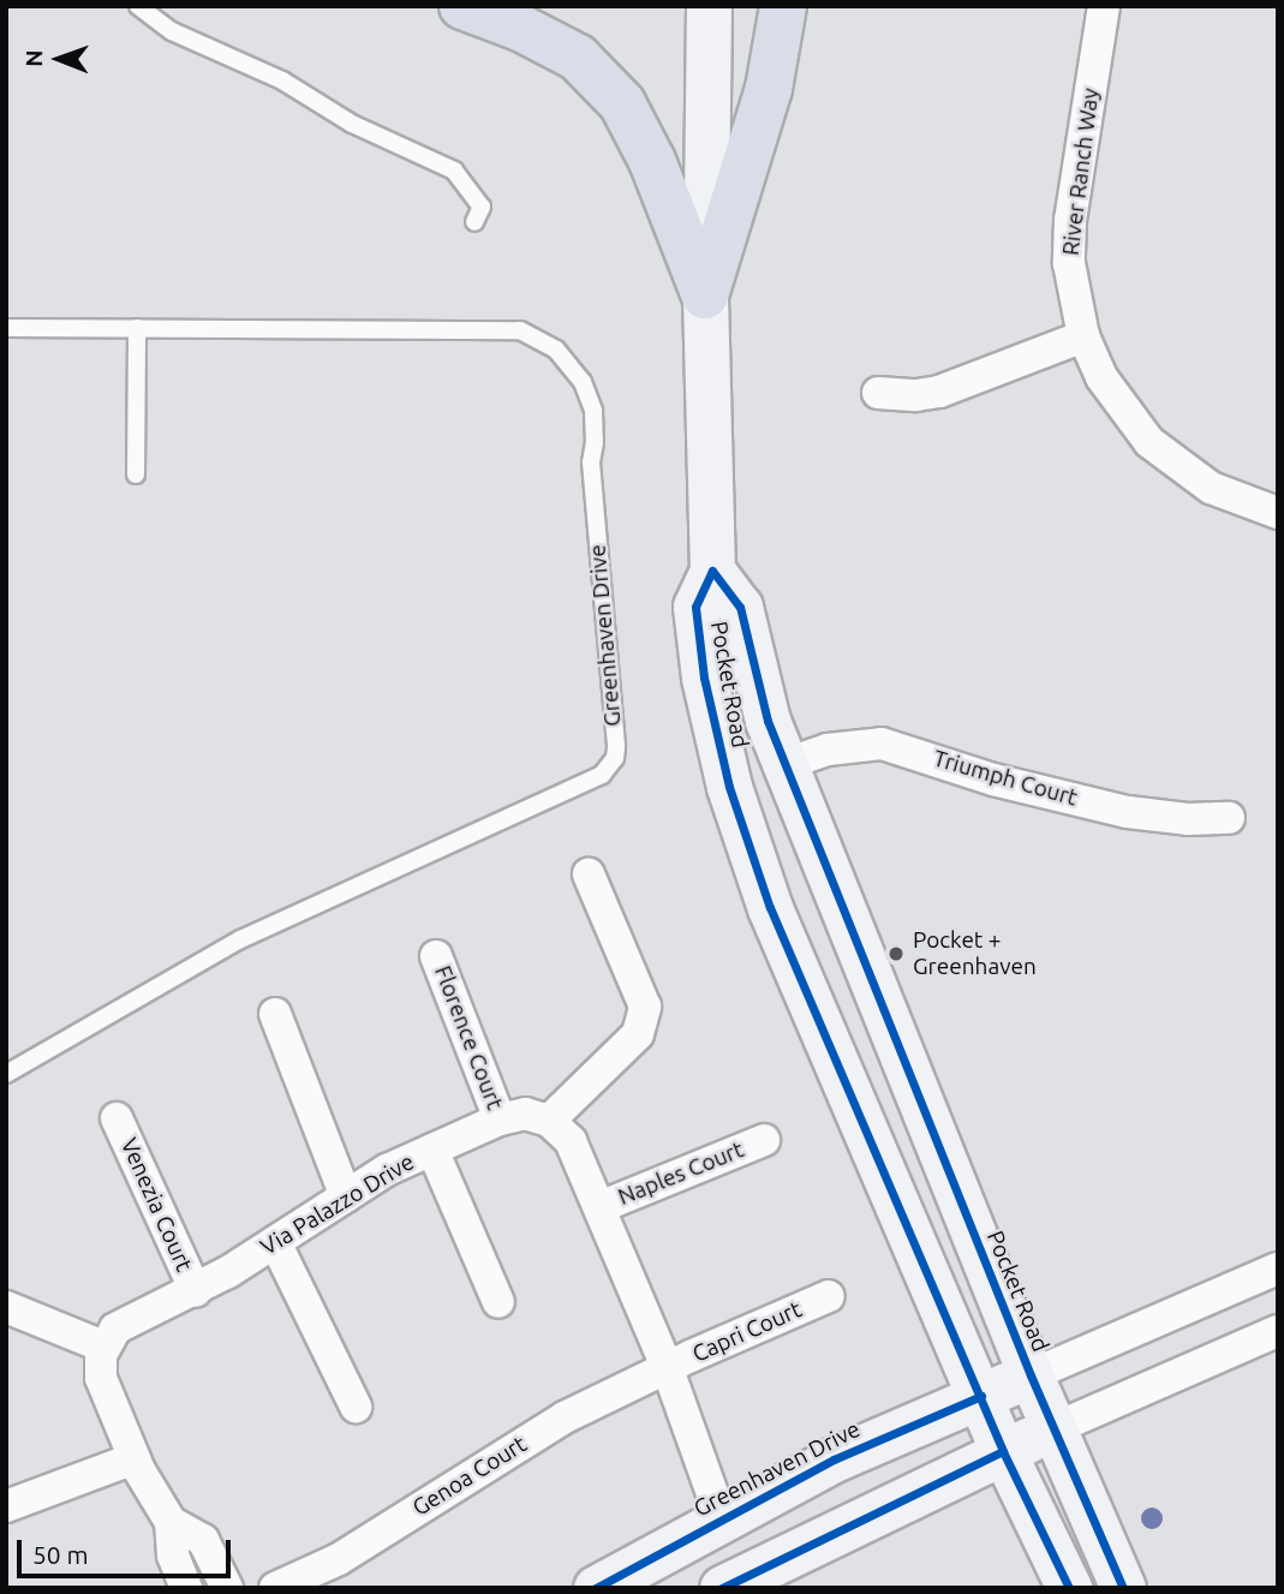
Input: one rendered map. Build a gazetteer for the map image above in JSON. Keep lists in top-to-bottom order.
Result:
{
  "streets": {
    "main road": ["Greenhaven Drive", "Pocket Road"],
    "street": [
      "River Ranch Way",
      "Triumph Court",
      "Florence Court",
      "Naples Court",
      "Venezia Court",
      "Via Palazzo Drive",
      "Capri Court",
      "Genoa Court"
    ]
  },
  "crossings": [
    ["Greenhaven Drive", "Pocket Road"],
    ["Pocket Road", "Triumph Court"],
    ["Florence Court", "Via Palazzo Drive"],
    ["Venezia Court", "Via Palazzo Drive"],
    ["Capri Court", "Genoa Court"]
  ],
  "places": ["Pocket + Greenhaven"],
  "scale_bar": "50 m",
  "north": "left"
}
